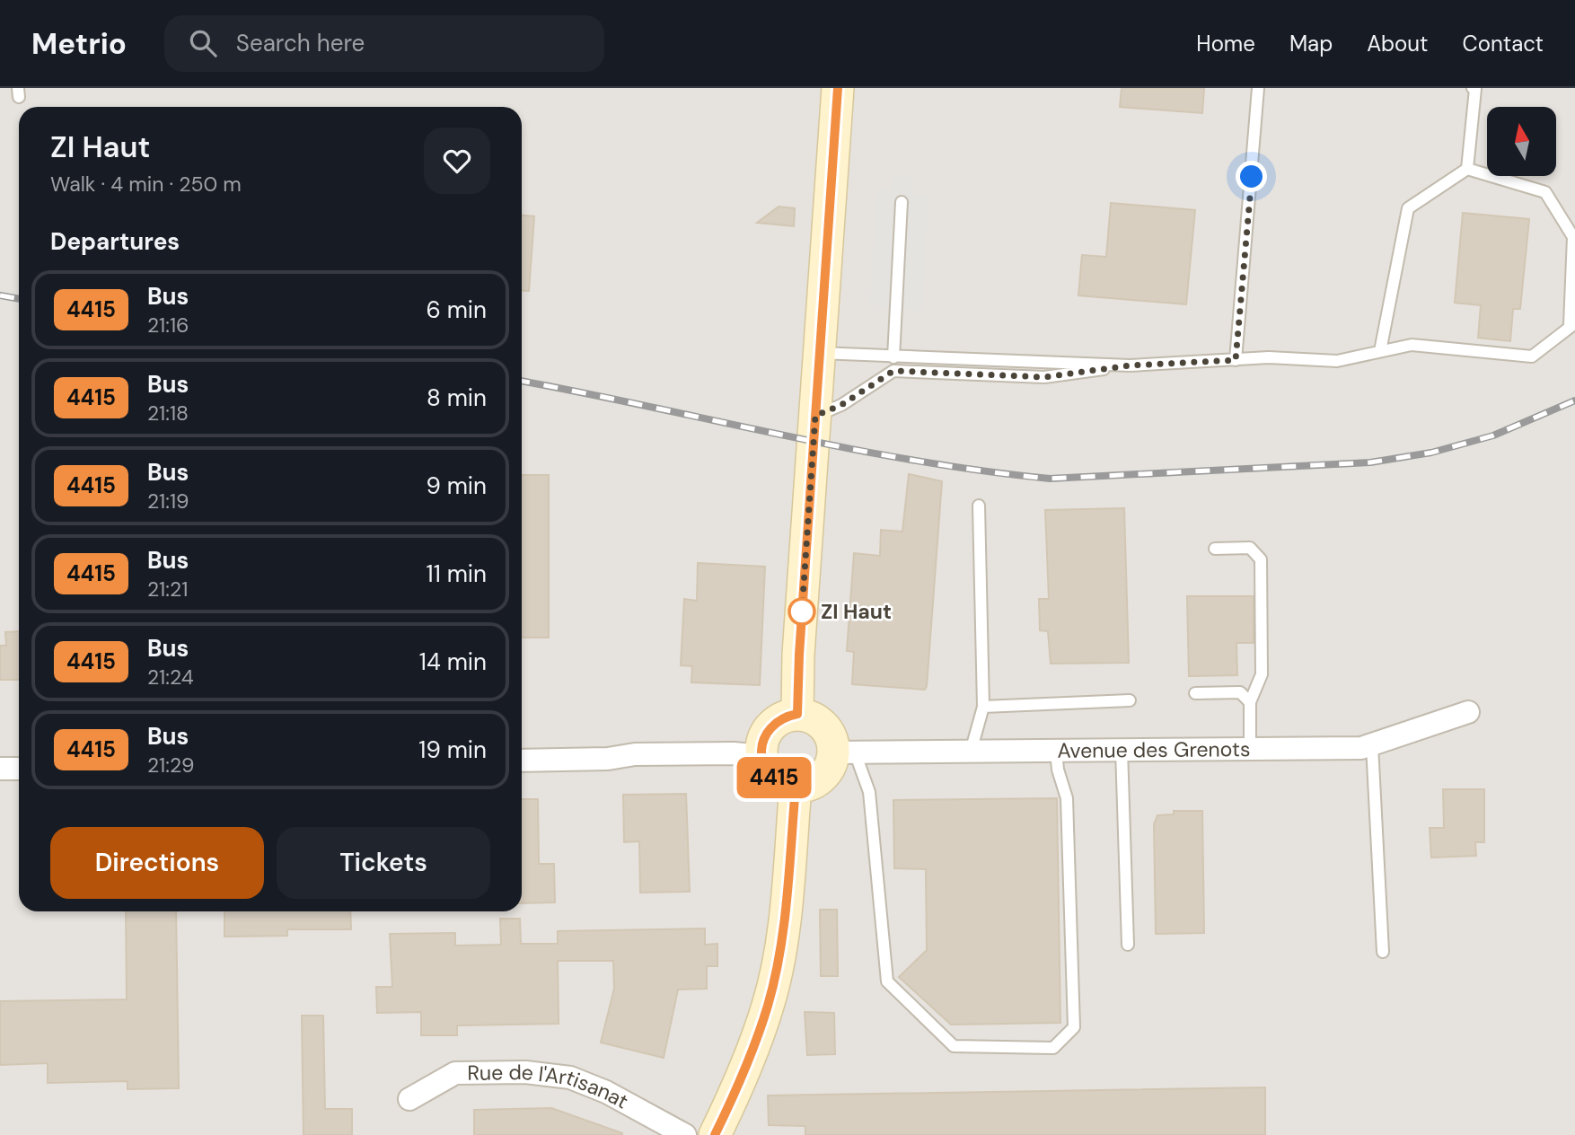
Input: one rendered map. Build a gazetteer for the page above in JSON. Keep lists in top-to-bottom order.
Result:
{
  "streets": {
    "street": ["Avenue des Grenots", "Rue de l'Artisanat"]
  },
  "places": ["ZI Haut"],
  "lines": ["bus line 4415"],
  "north": "top",
  "page": {
    "header": "Metrio",
    "search": "Search here",
    "nav": [
      "Home",
      "Map",
      "About",
      "Contact"
    ],
    "on_map": "4415",
    "heading": [
      ["ZI Haut", "Walk · 4 min · 250 m"],
      "Departures"
    ],
    "list": [
      {
        "mark": "4415",
        "name": "Bus",
        "note": "21:16",
        "value": "6 min"
      },
      {
        "mark": "4415",
        "name": "Bus",
        "note": "21:18",
        "value": "8 min"
      },
      {
        "mark": "4415",
        "name": "Bus",
        "note": "21:19",
        "value": "9 min"
      },
      {
        "mark": "4415",
        "name": "Bus",
        "note": "21:21",
        "value": "11 min"
      },
      {
        "mark": "4415",
        "name": "Bus",
        "note": "21:24",
        "value": "14 min"
      },
      {
        "mark": "4415",
        "name": "Bus",
        "note": "21:29",
        "value": "19 min"
      }
    ],
    "buttons": ["Directions", "Tickets"]
  }
}
